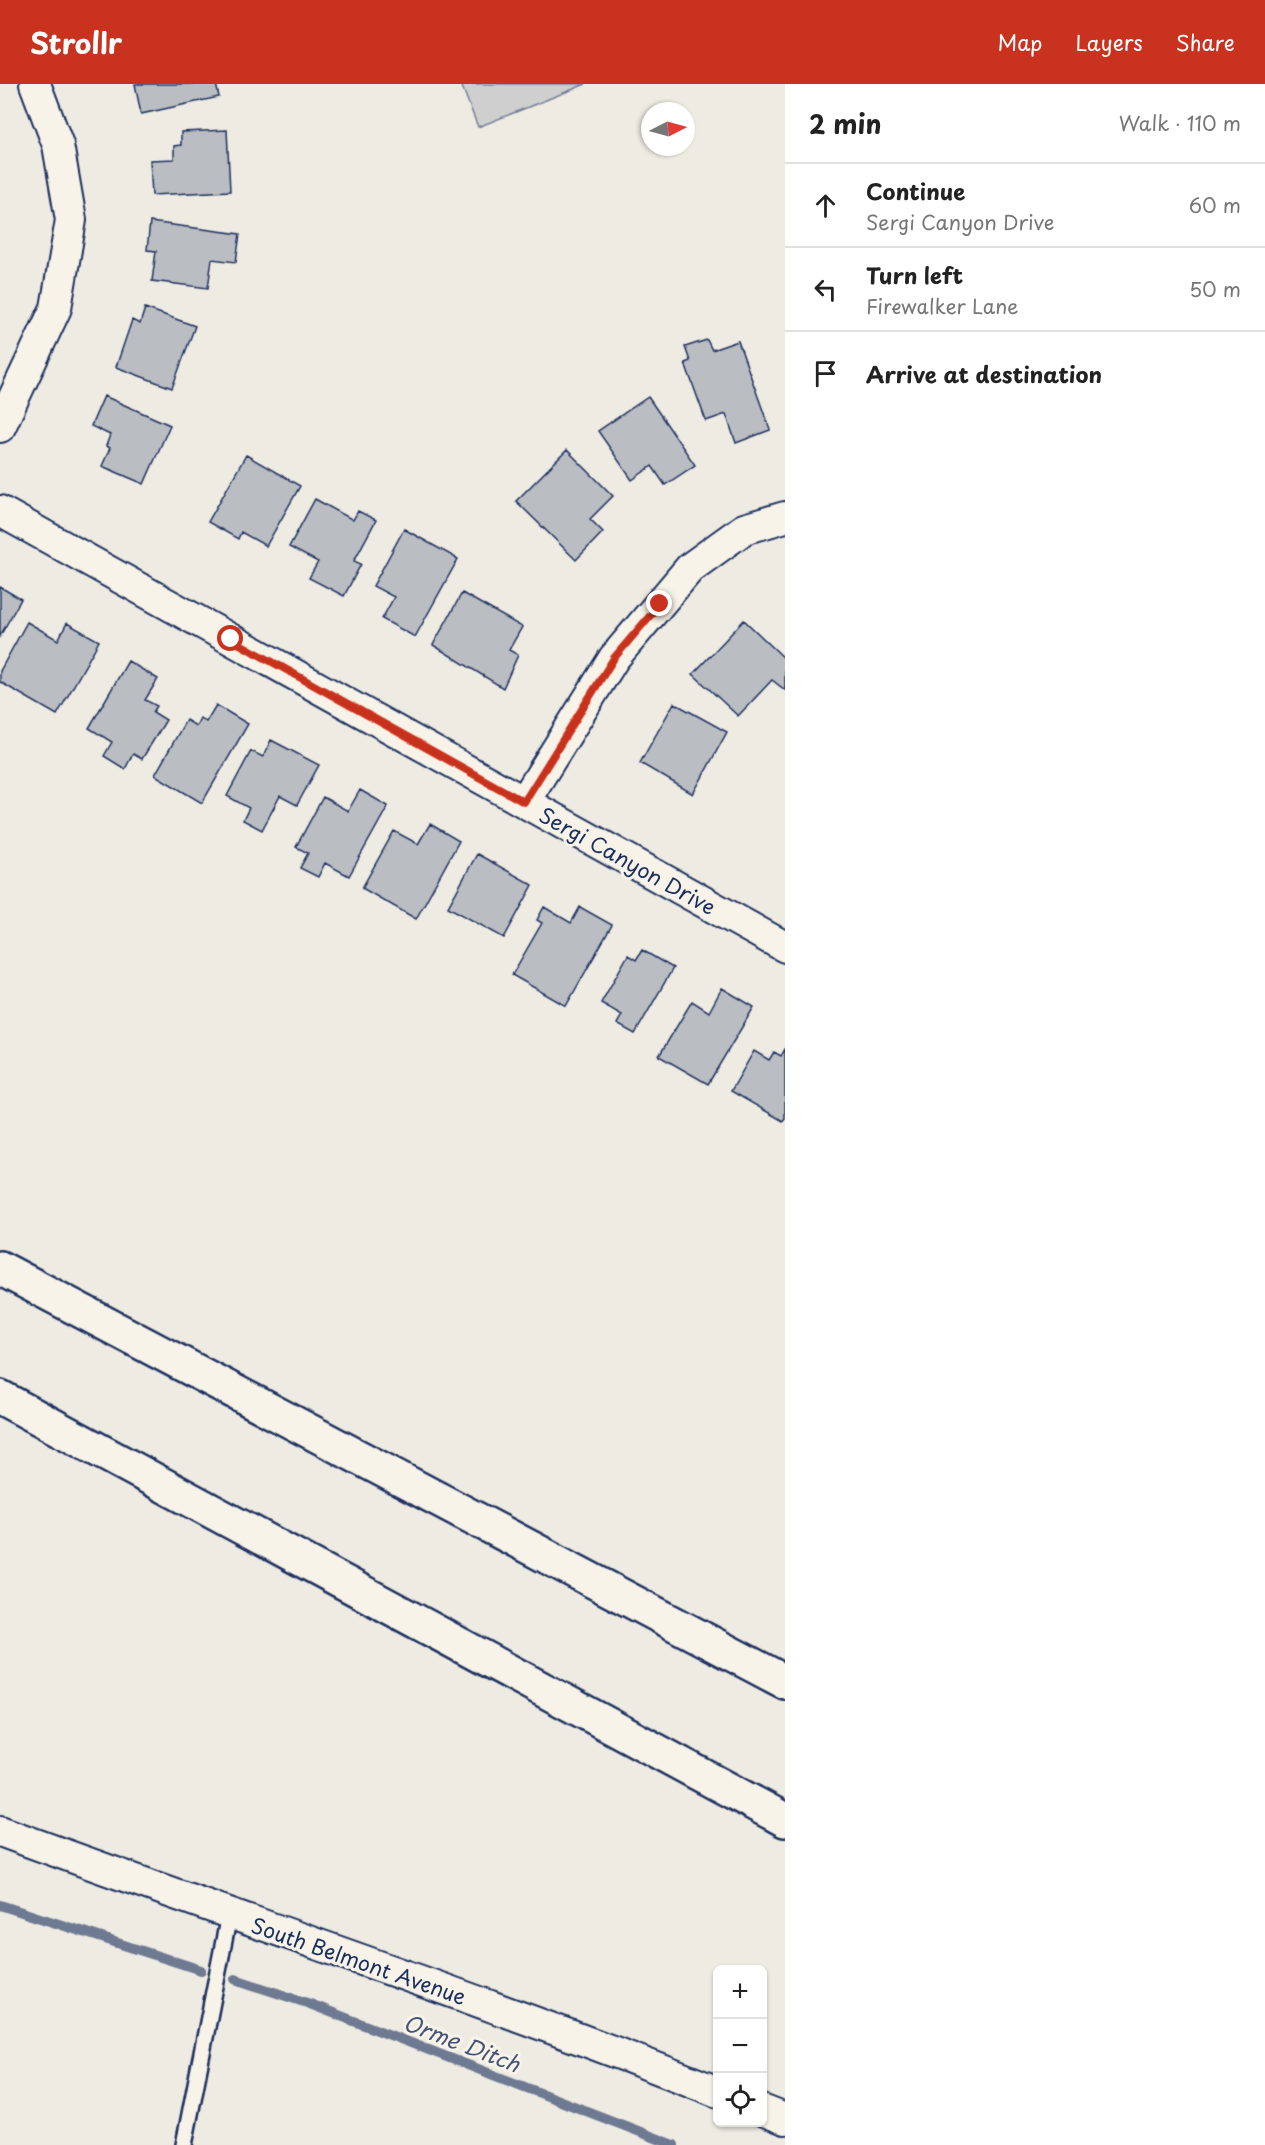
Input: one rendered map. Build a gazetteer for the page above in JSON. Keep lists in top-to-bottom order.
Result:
{
  "streets": {
    "street": ["Sergi Canyon Drive", "South Belmont Avenue"]
  },
  "water": ["Orme Ditch"],
  "north": "right",
  "page": {
    "header": "Strollr",
    "nav": ["Map", "Layers", "Share"],
    "heading": ["2 min", "Walk · 110 m"],
    "list": [
      ["Continue", "Sergi Canyon Drive", "60 m"],
      ["Turn left", "Firewalker Lane", "50 m"],
      "Arrive at destination"
    ],
    "map_buttons": ["+", "−"]
  }
}
